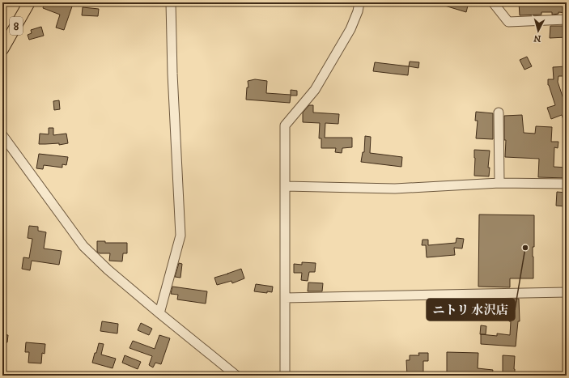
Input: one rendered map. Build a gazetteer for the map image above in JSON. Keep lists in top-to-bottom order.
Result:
{
  "streets": {
    "main road": ["8"]
  },
  "places": ["ニトリ 水沢店"],
  "north": "bottom"
}
